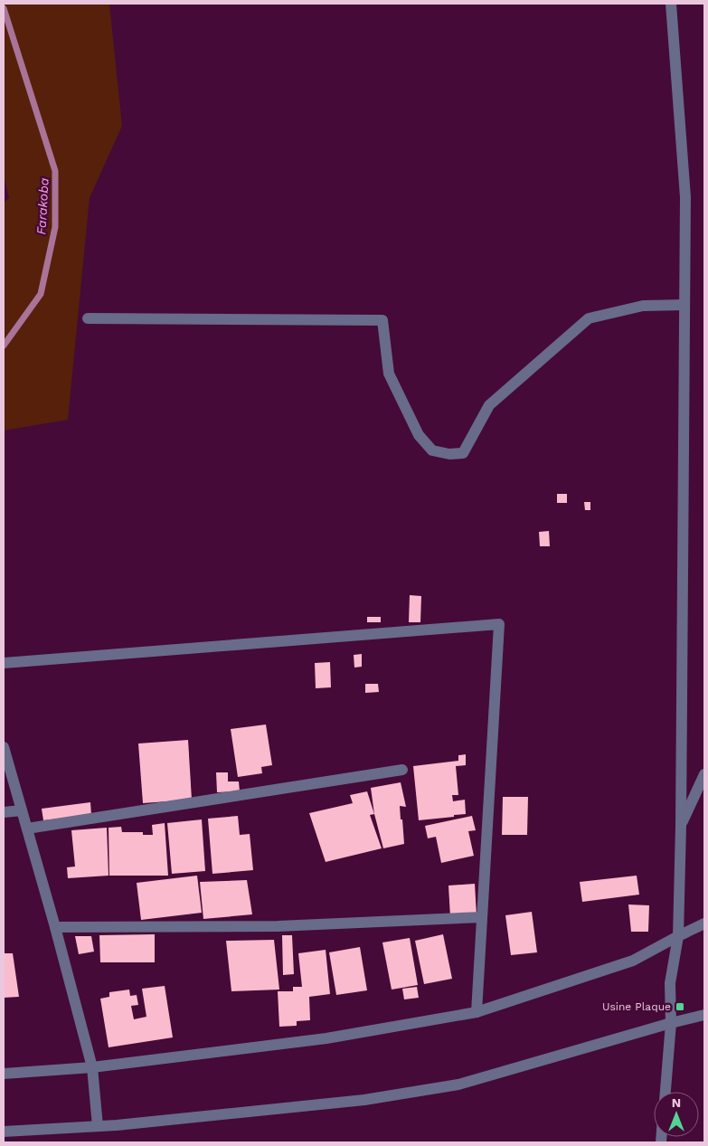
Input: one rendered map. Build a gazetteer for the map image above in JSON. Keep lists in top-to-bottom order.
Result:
{
  "water": ["Farakoba"],
  "places": {
    "transit": ["Usine Plaque"]
  },
  "north": "top"
}
